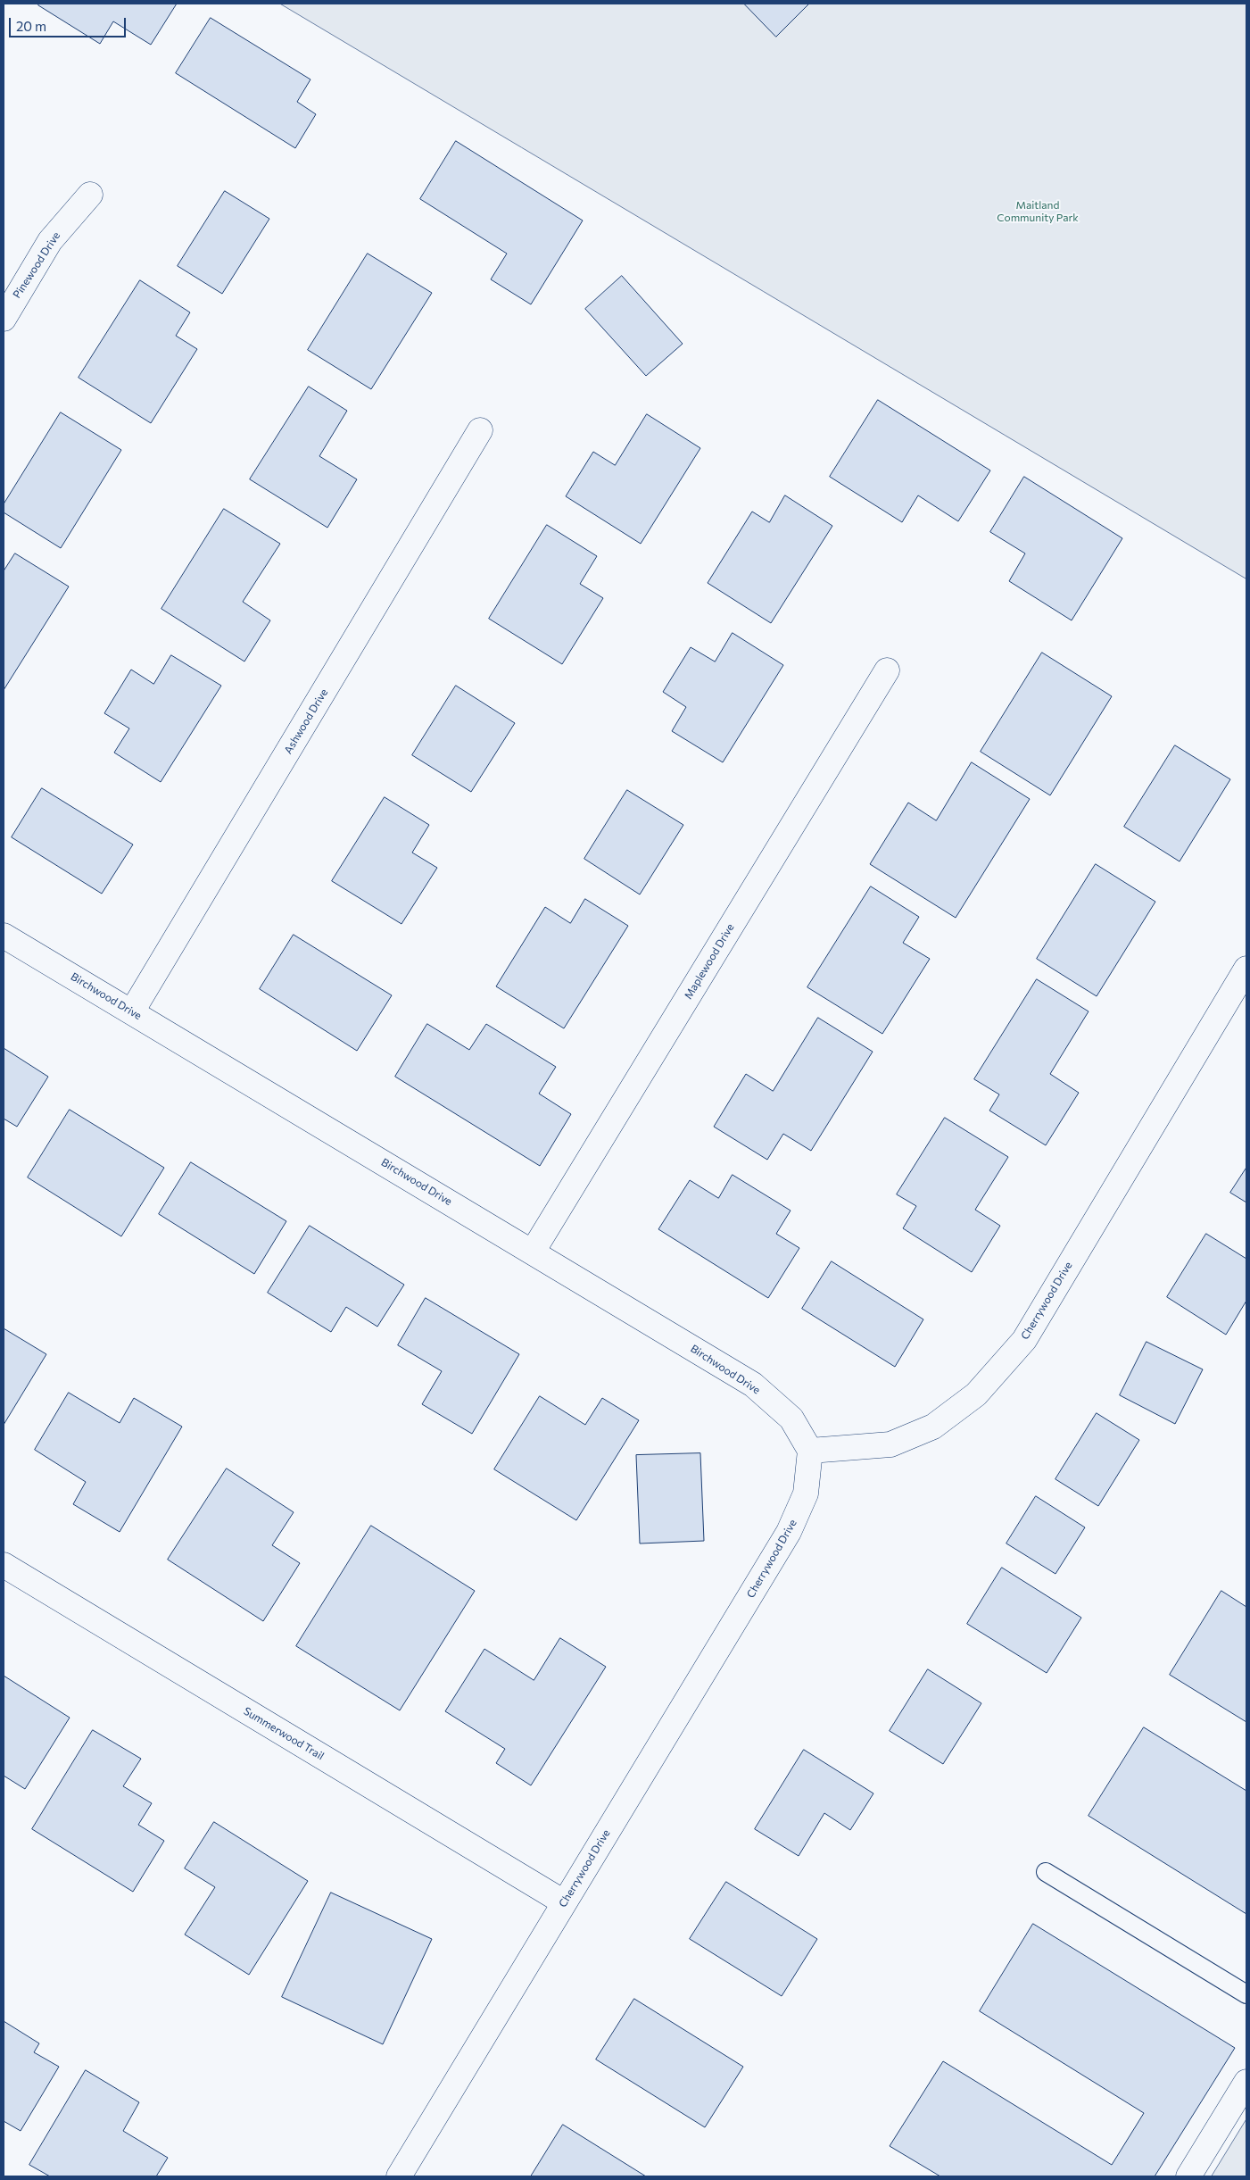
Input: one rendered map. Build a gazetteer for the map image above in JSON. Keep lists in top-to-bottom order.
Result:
{
  "streets": {
    "street": [
      "Pinewood Drive",
      "Ashwood Drive",
      "Maplewood Drive",
      "Birchwood Drive",
      "Cherrywood Drive",
      "Summerwood Trail"
    ]
  },
  "crossings": [
    ["Ashwood Drive", "Birchwood Drive"],
    ["Maplewood Drive", "Birchwood Drive"],
    ["Birchwood Drive", "Cherrywood Drive"],
    ["Cherrywood Drive", "Summerwood Trail"]
  ],
  "parks": ["Maitland Community Park"],
  "scale_bar": "20 m"
}
